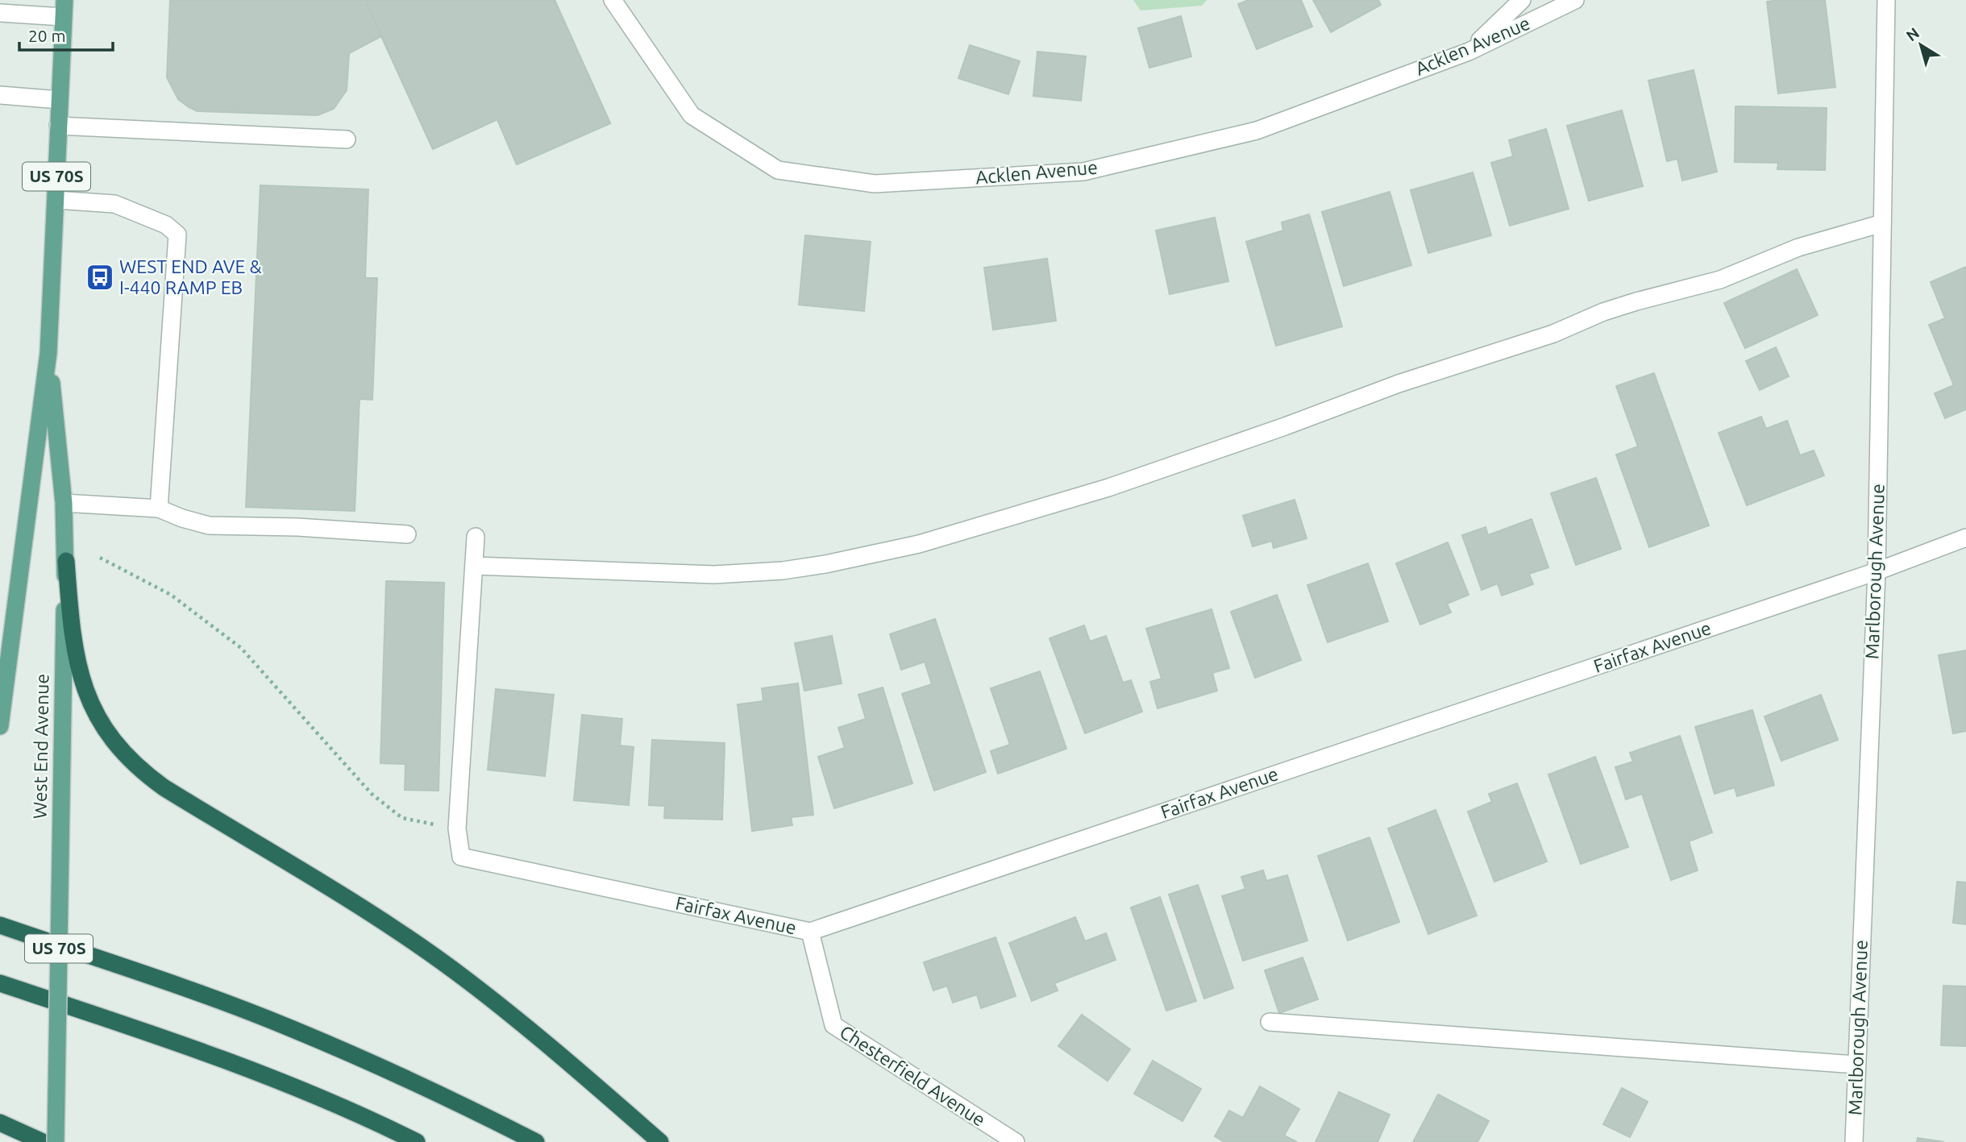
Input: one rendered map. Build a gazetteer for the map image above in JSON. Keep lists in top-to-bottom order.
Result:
{
  "streets": {
    "main road": ["US 70S", "West End Avenue"],
    "street": [
      "Acklen Avenue",
      "Marlborough Avenue",
      "Fairfax Avenue",
      "Chesterfield Avenue"
    ]
  },
  "crossings": [
    ["Marlborough Avenue", "Fairfax Avenue"],
    ["Fairfax Avenue", "Chesterfield Avenue"]
  ],
  "places": {
    "bus stop": ["WEST END AVE & I-440 RAMP EB"]
  },
  "scale_bar": "20 m",
  "north": "top left"
}
